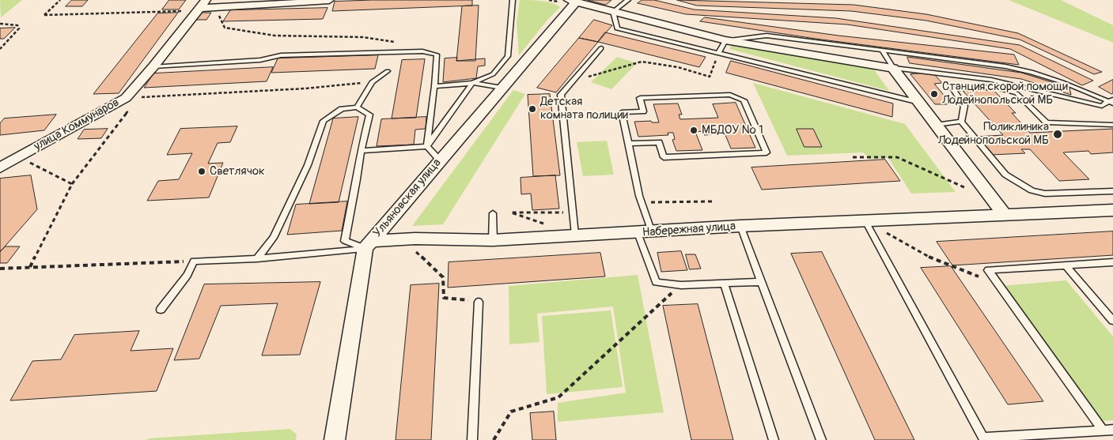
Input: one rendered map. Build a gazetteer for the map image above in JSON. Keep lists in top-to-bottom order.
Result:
{
  "streets": {
    "street": ["улица Коммунаров", "Ульяновская улица", "Набережная улица"]
  },
  "crossings": [
    ["Ульяновская улица", "Набережная улица"]
  ],
  "places": [
    "Станция скорой помощи Лодейнопольской МБ",
    "Детская комната полиции",
    "МБДОУ № 1",
    "Поликлиника Лодейнопольской МБ",
    "Светлячок"
  ]
}
